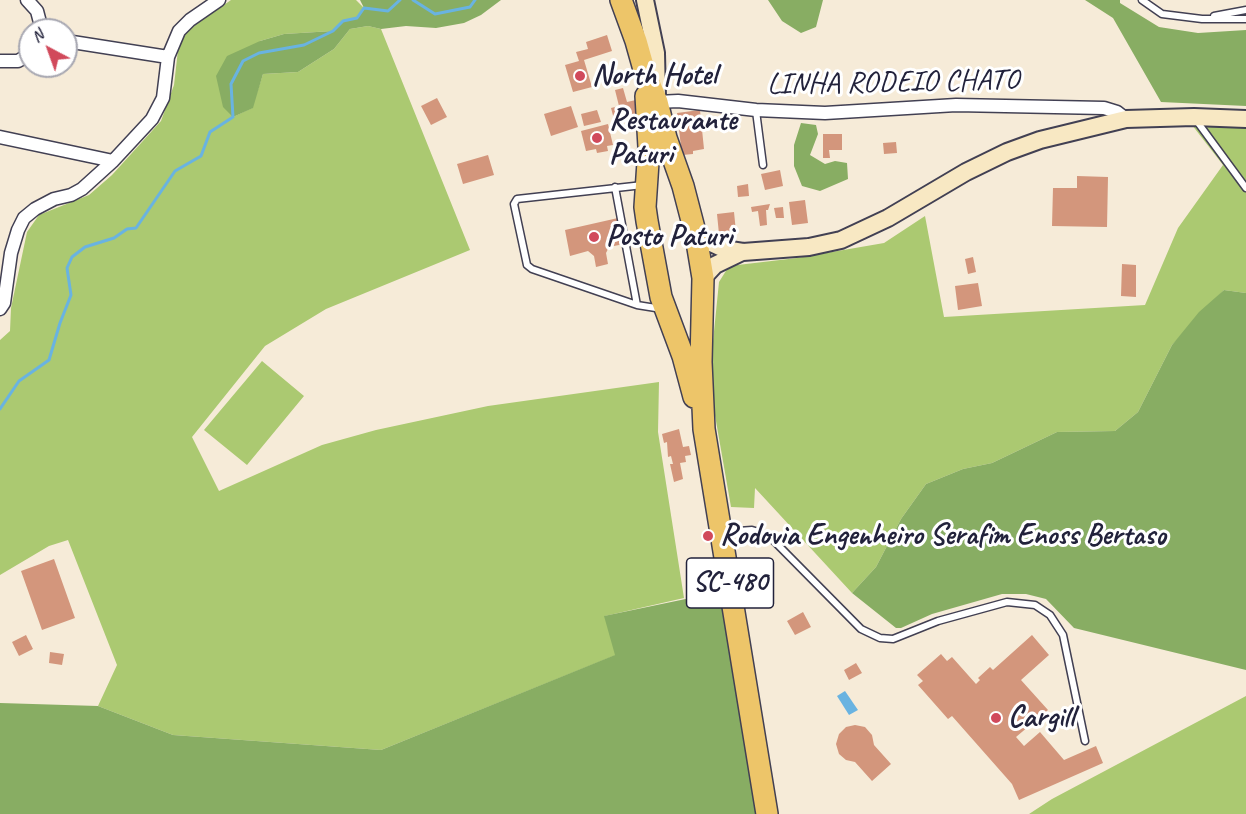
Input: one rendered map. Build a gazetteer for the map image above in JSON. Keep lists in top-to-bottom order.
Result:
{
  "streets": {
    "highway": ["SC-480"],
    "street": ["LINHA RODEIO CHATO"]
  },
  "crossings": [
    ["LINHA RODEIO CHATO", "SC-480"]
  ],
  "places": [
    "North Hotel",
    "Restaurante Paturi",
    "Posto Paturi",
    "Rodovia Engenheiro Serafim Enoss Bertaso",
    "Cargill"
  ],
  "north": "top left"
}
